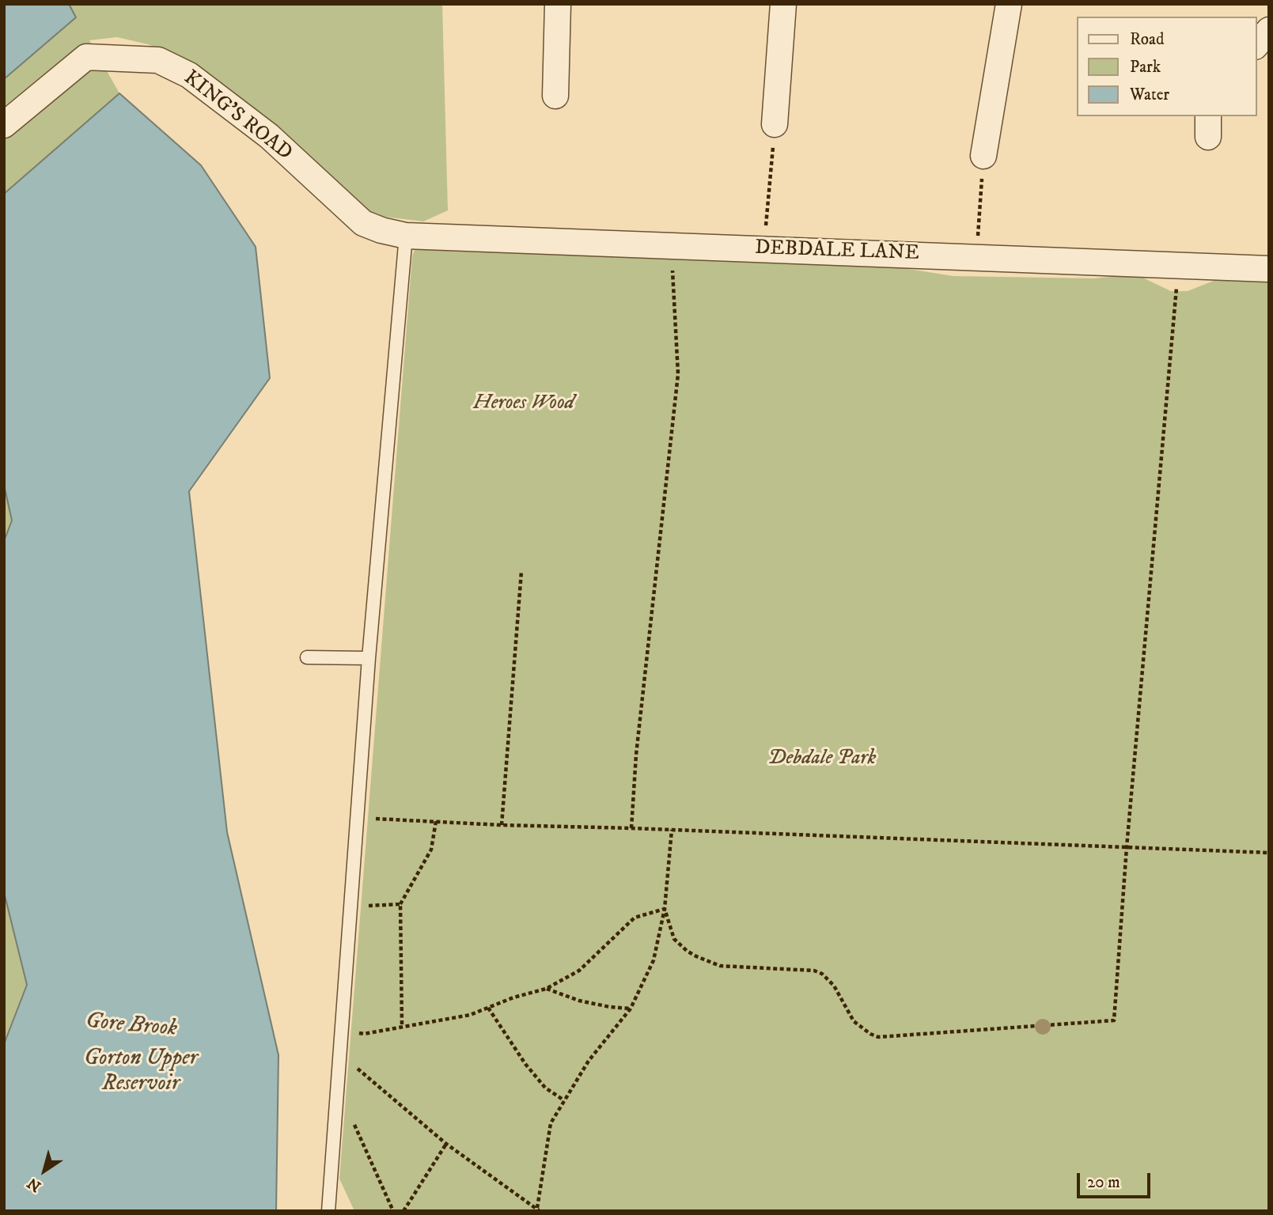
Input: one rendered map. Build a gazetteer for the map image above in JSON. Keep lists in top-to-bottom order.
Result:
{
  "streets": {
    "street": ["KING'S ROAD", "DEBDALE LANE"]
  },
  "crossings": [
    ["KING'S ROAD", "DEBDALE LANE"]
  ],
  "water": ["Gore Brook", "Gorton Upper Reservoir"],
  "parks": ["Heroes Wood", "Debdale Park"],
  "legend": ["Road", "Park", "Water"],
  "scale_bar": "20 m",
  "north": "bottom left"
}
